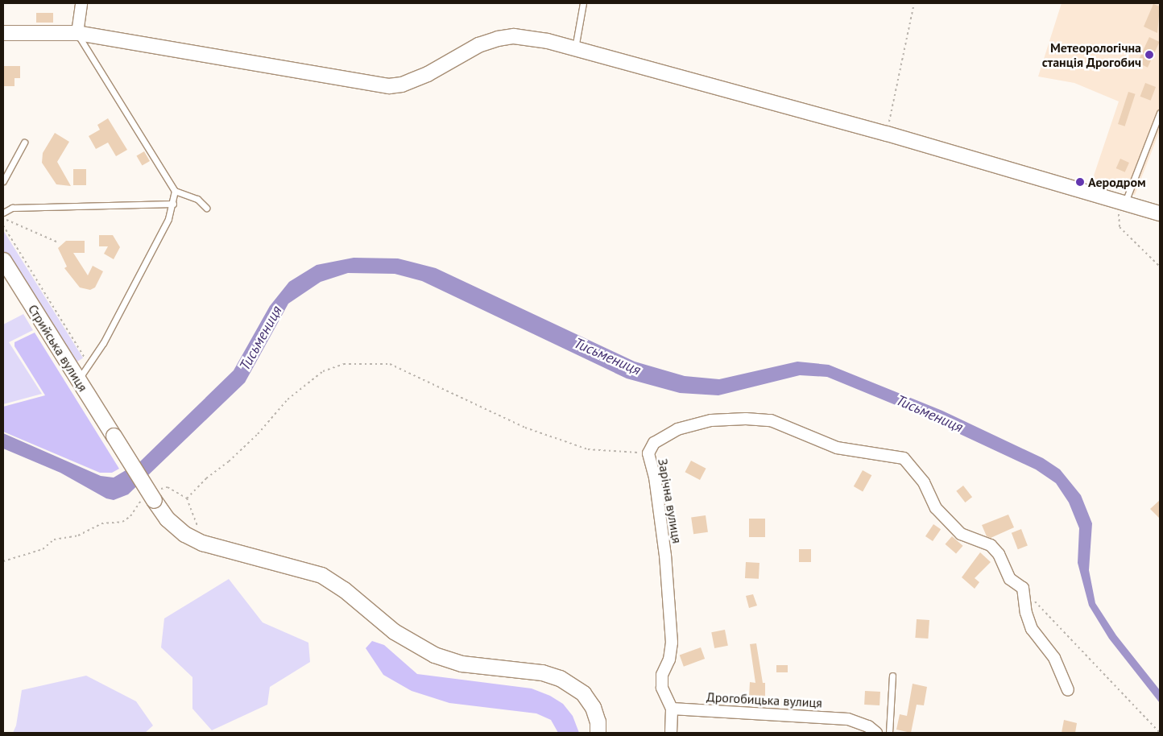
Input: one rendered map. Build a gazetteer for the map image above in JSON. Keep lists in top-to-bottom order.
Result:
{
  "streets": {
    "main road": ["Стрийська вулиця"],
    "street": ["Зарічна вулиця", "Дрогобицька вулиця"]
  },
  "crossings": [
    ["Зарічна вулиця", "Дрогобицька вулиця"]
  ],
  "water": ["Тисьмениця"],
  "places": ["Метеорологічна станція Дрогобич", "Аеродром"]
}
